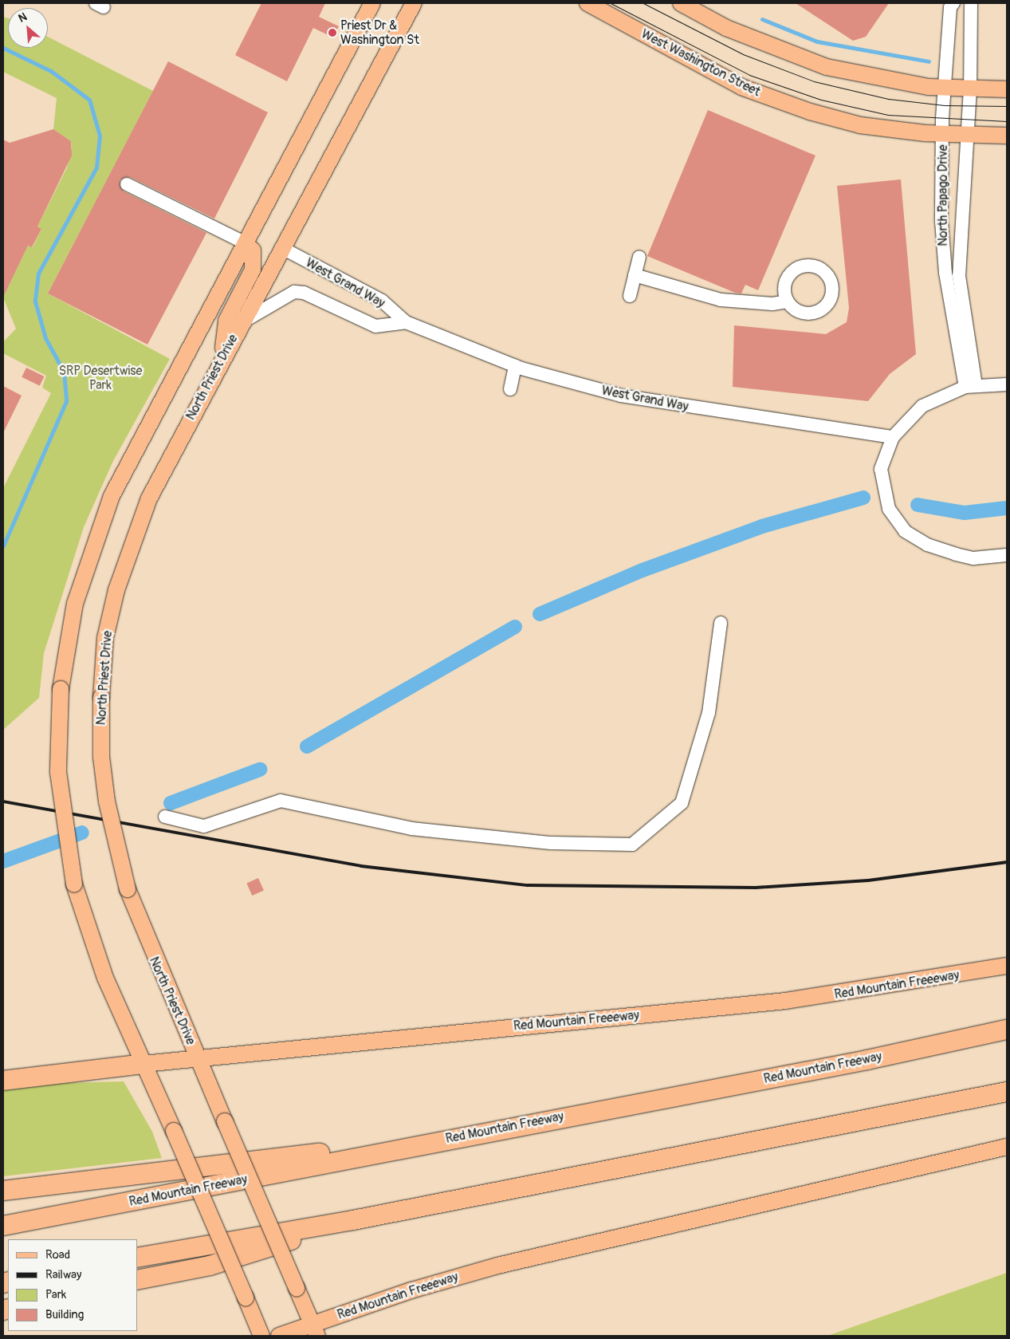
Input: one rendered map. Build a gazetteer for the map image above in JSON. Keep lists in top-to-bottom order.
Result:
{
  "streets": {
    "highway": ["Red Mountain Freeway"],
    "main road": ["West Washington Street", "North Priest Drive", "Red Mountain Freeeway"],
    "street": ["North Papago Drive", "West Grand Way"]
  },
  "crossings": [
    ["West Washington Street", "North Papago Drive"],
    ["West Grand Way", "North Priest Drive"],
    ["North Priest Drive", "Red Mountain Freeeway"]
  ],
  "parks": ["SRP Desertwise Park"],
  "places": ["Priest Dr & Washington St"],
  "legend": [
    "Road",
    "Railway",
    "Park",
    "Building"
  ],
  "north": "top left"
}
